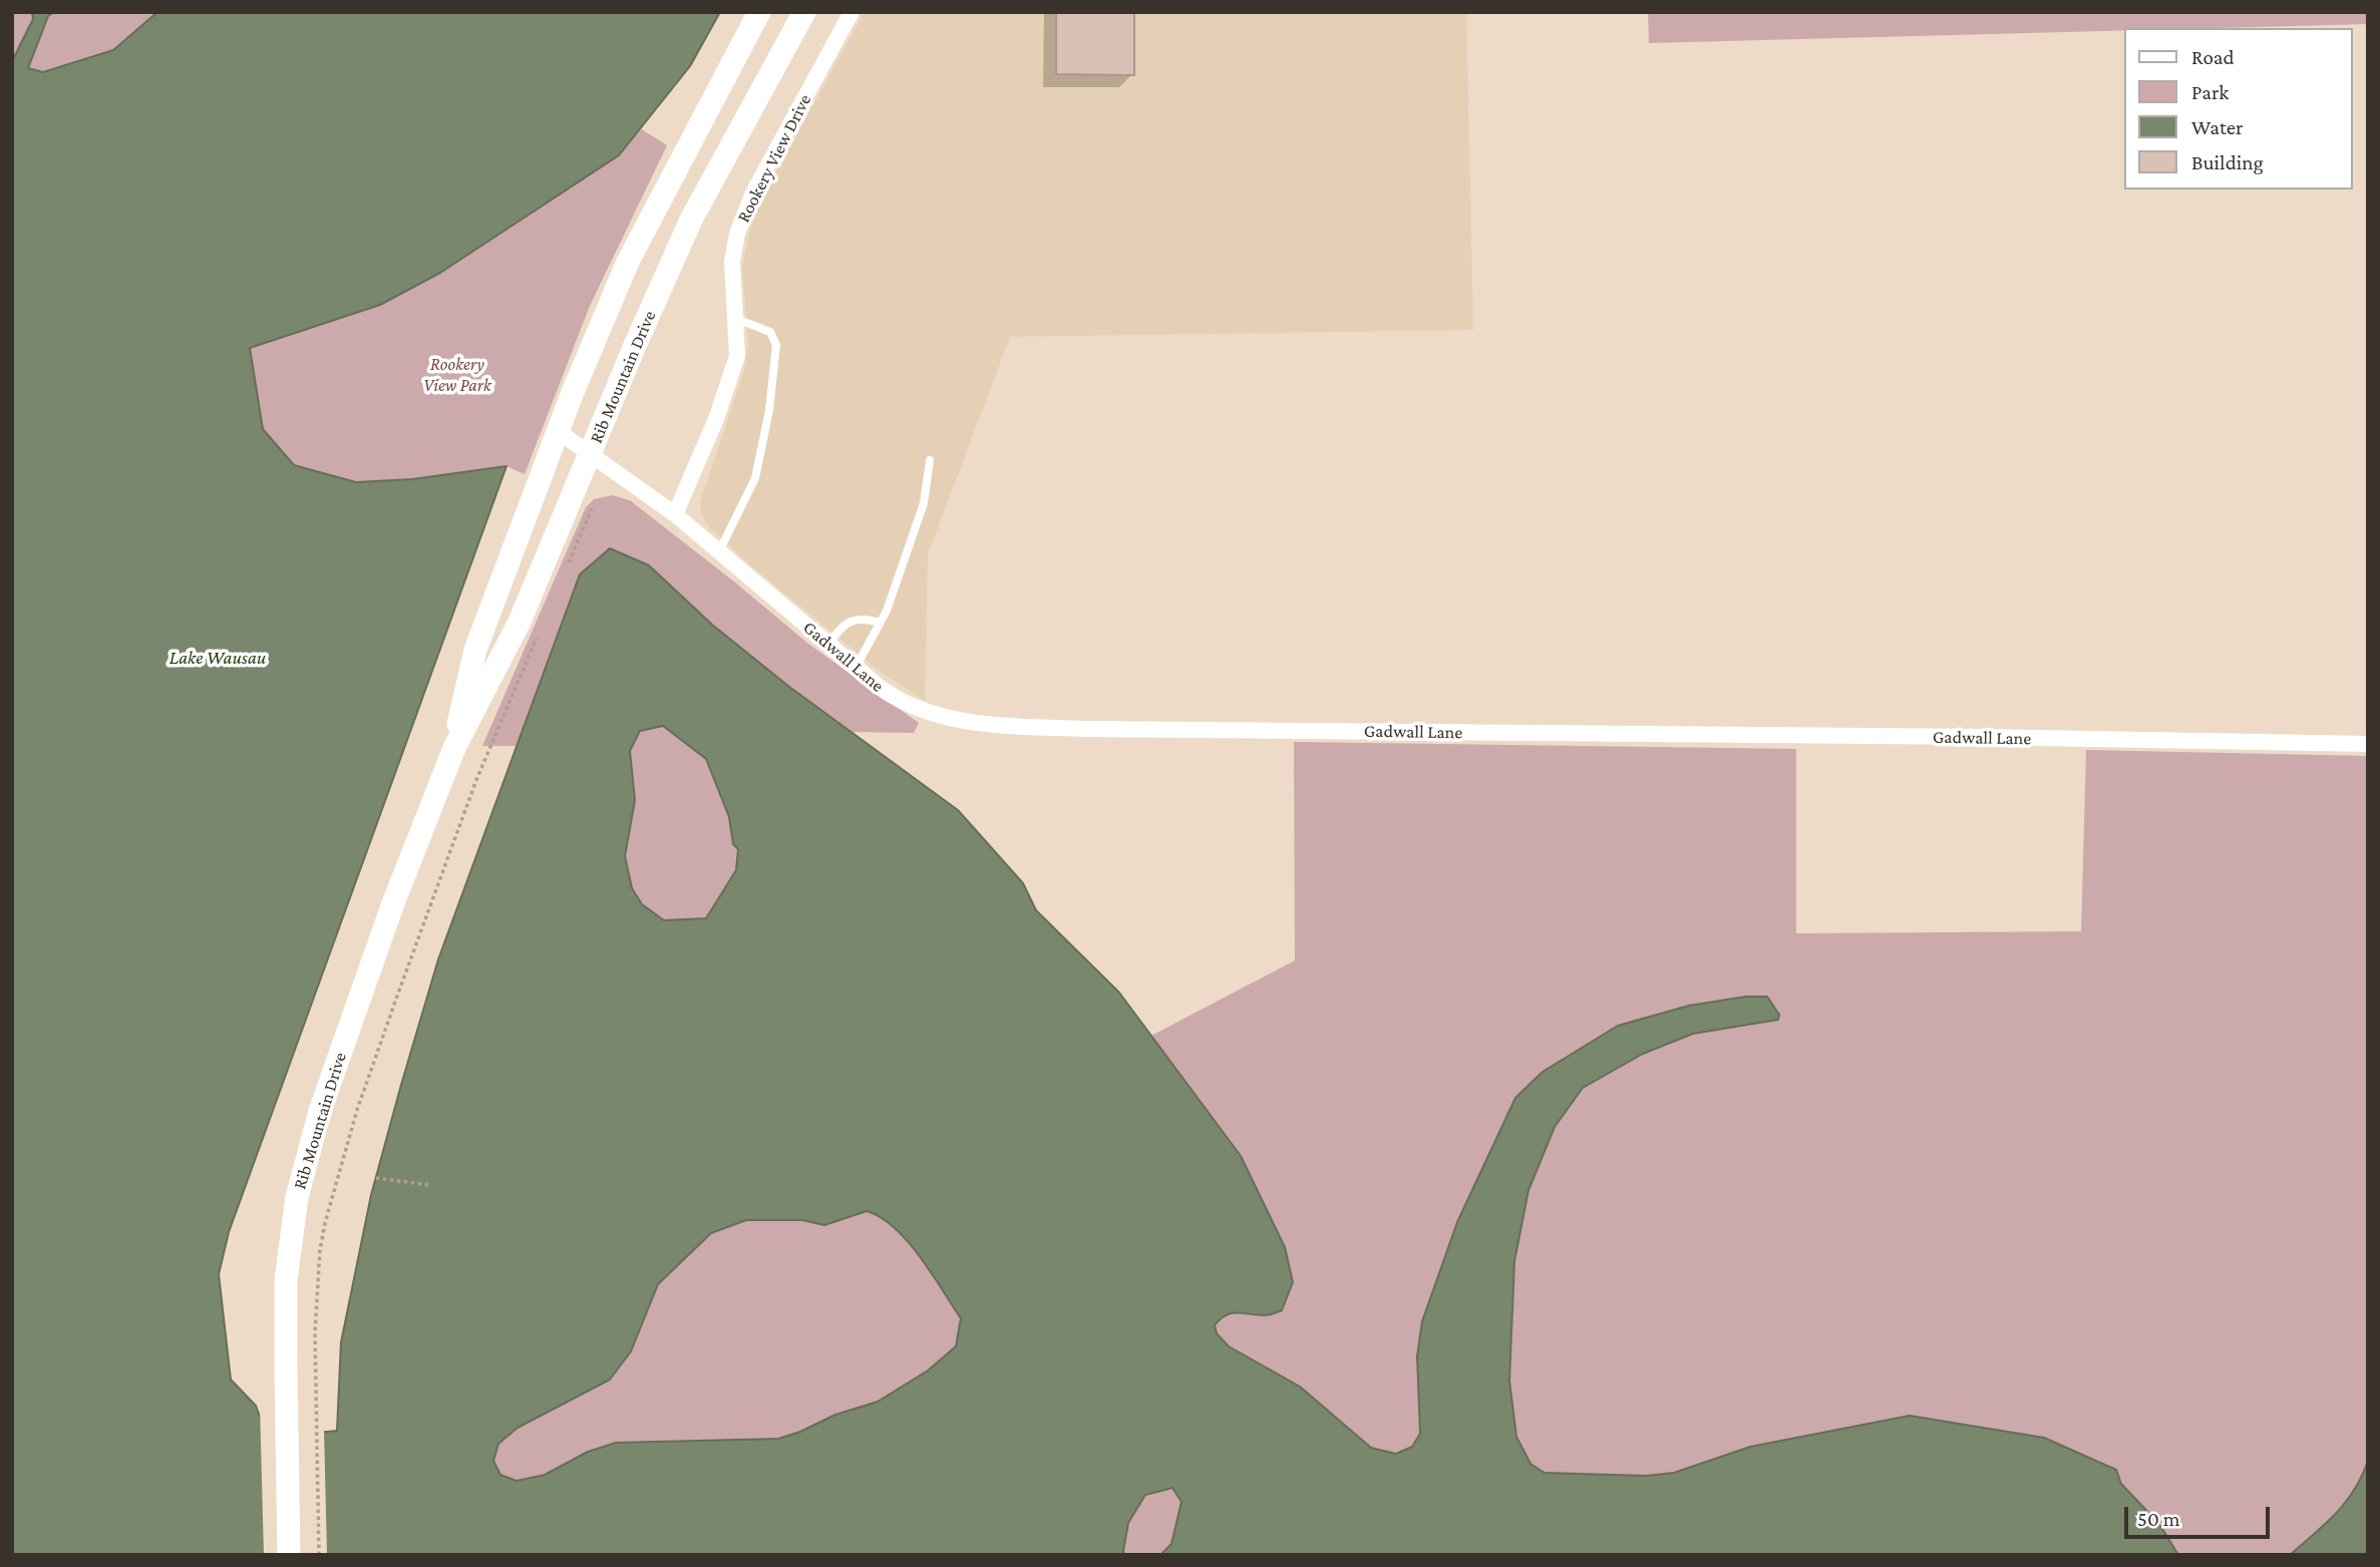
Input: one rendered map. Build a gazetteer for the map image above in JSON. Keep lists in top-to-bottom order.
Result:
{
  "streets": {
    "main road": ["Rib Mountain Drive"],
    "street": ["Rookery View Drive", "Gadwall Lane"]
  },
  "crossings": [
    ["Rookery View Drive", "Gadwall Lane"],
    ["Rib Mountain Drive", "Gadwall Lane"]
  ],
  "water": ["Lake Wausau"],
  "parks": ["Rookery View Park"],
  "legend": [
    "Road",
    "Park",
    "Water",
    "Building"
  ],
  "scale_bar": "50 m"
}
